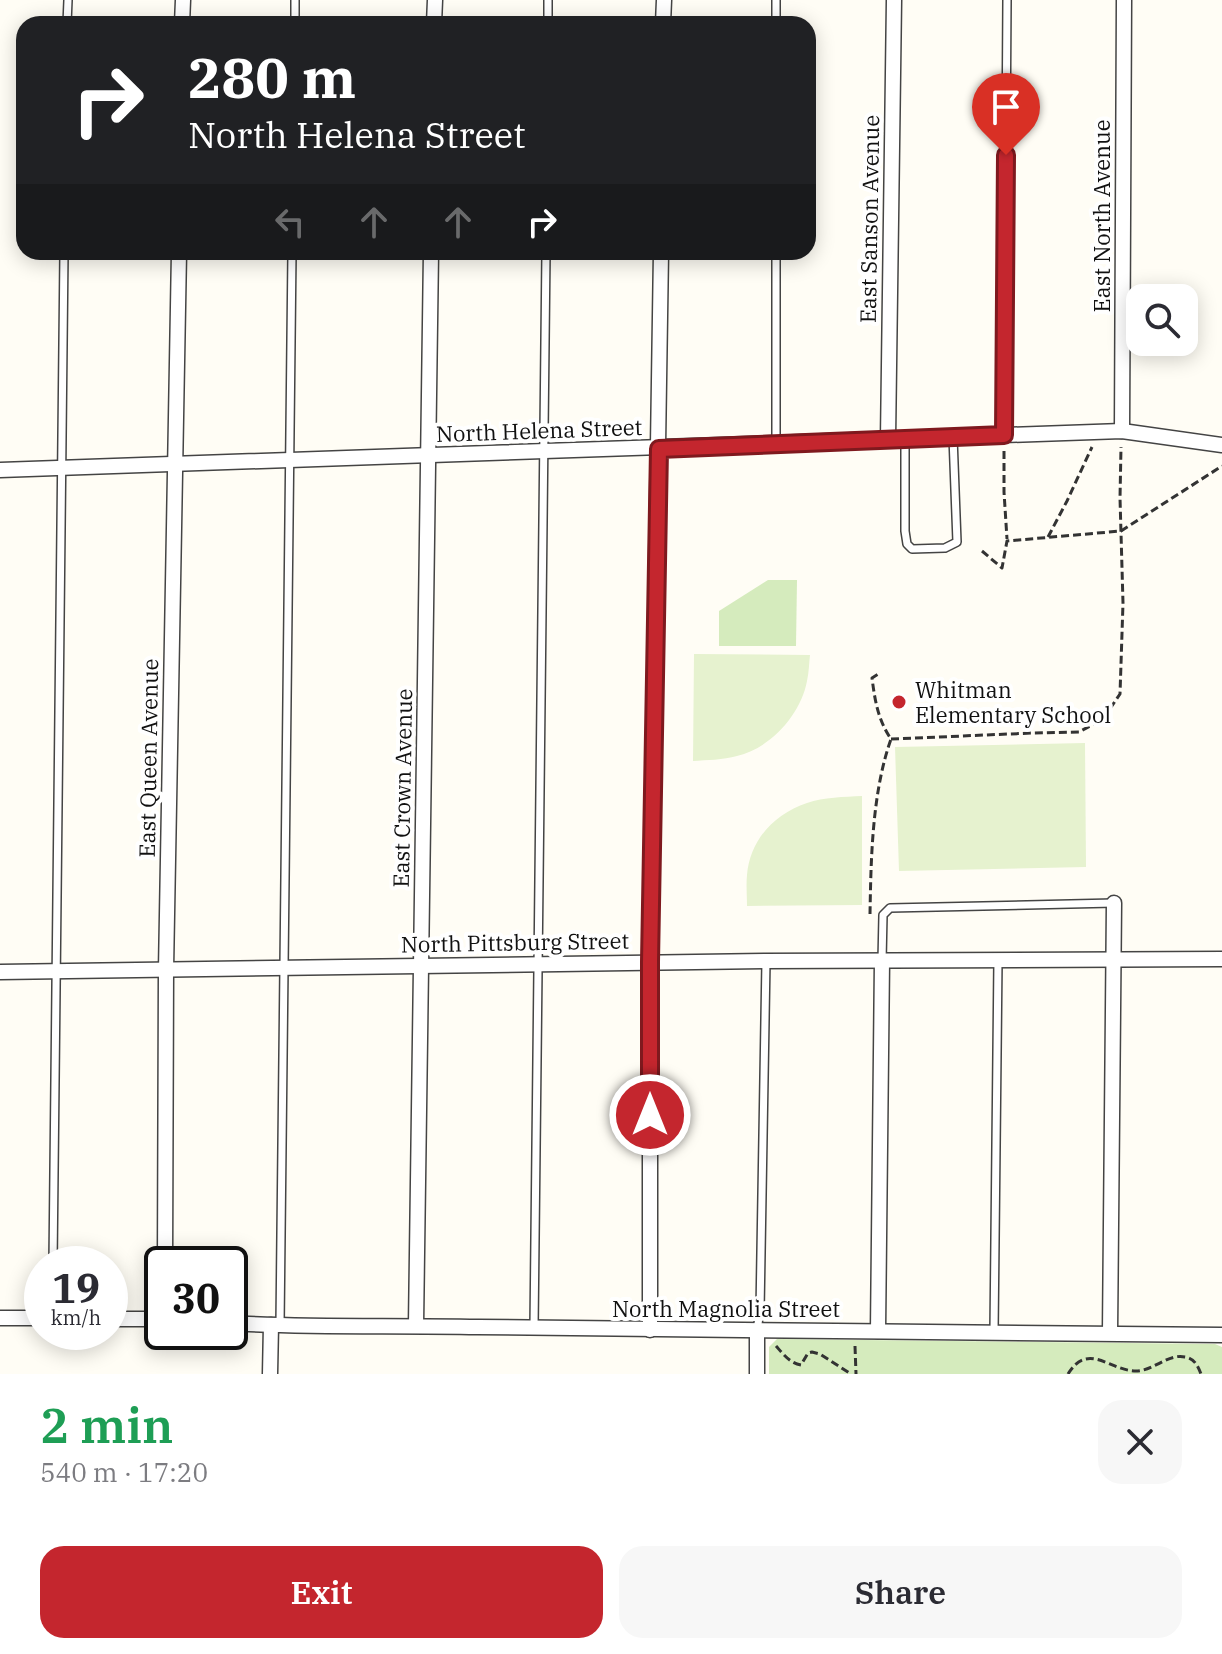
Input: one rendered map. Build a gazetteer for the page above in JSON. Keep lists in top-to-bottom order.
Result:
{
  "streets": {
    "street": [
      "East North Avenue",
      "East Sanson Avenue",
      "North Helena Street",
      "East Queen Avenue",
      "East Crown Avenue",
      "North Pittsburg Street",
      "North Magnolia Street"
    ]
  },
  "crossings": [
    ["East North Avenue", "North Helena Street"],
    ["East Sanson Avenue", "North Helena Street"],
    ["North Helena Street", "East Queen Avenue"],
    ["North Helena Street", "East Crown Avenue"],
    ["East Queen Avenue", "North Pittsburg Street"],
    ["East Crown Avenue", "North Pittsburg Street"],
    ["East Crown Avenue", "North Magnolia Street"]
  ],
  "places": ["Whitman Elementary School"],
  "page": {
    "turn": ["280 m", "North Helena Street"],
    "speed": "19 km/h",
    "limit": "30",
    "heading": ["2 min", "540 m · 17:20"],
    "buttons": ["Exit", "Share"]
  }
}
